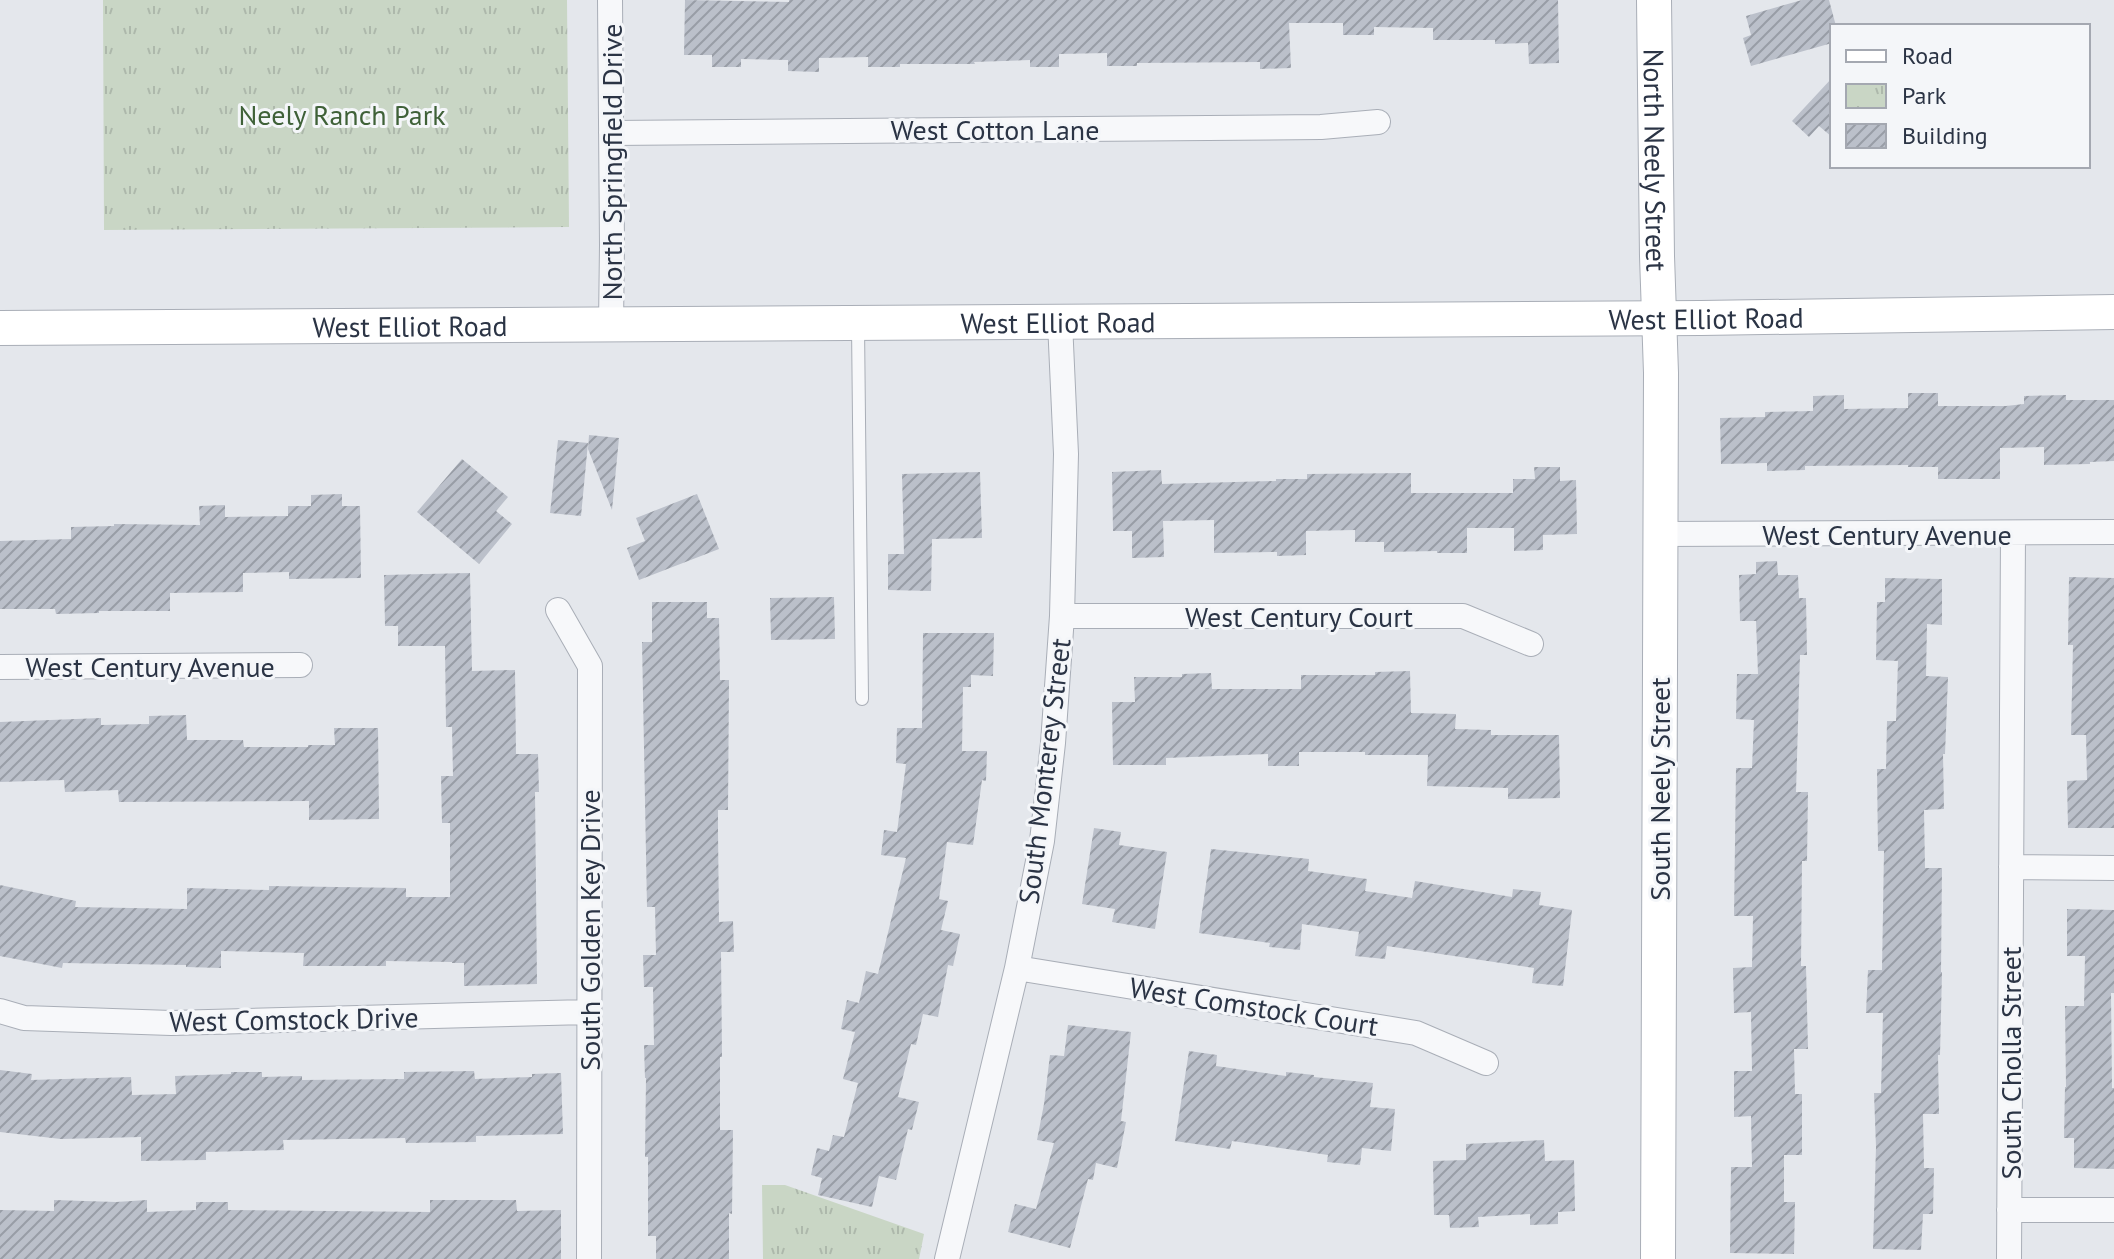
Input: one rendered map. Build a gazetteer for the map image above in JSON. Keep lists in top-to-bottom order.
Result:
{
  "streets": {
    "main road": ["North Neely Street", "West Elliot Road", "South Neely Street"],
    "street": [
      "West Cotton Lane",
      "North Springfield Drive",
      "West Century Avenue",
      "West Century Court",
      "South Monterey Street",
      "South Golden Key Drive",
      "West Comstock Court",
      "West Comstock Drive",
      "South Cholla Street"
    ]
  },
  "crossings": [
    ["West Cotton Lane", "North Springfield Drive"],
    ["North Neely Street", "West Elliot Road"],
    ["North Neely Street", "South Neely Street"],
    ["North Springfield Drive", "West Elliot Road"],
    ["West Elliot Road", "South Monterey Street"],
    ["West Elliot Road", "South Neely Street"],
    ["West Century Avenue", "South Neely Street"],
    ["West Century Avenue", "South Cholla Street"],
    ["West Century Court", "South Monterey Street"],
    ["South Monterey Street", "West Comstock Court"],
    ["South Golden Key Drive", "West Comstock Drive"]
  ],
  "parks": ["Neely Ranch Park"],
  "legend": ["Road", "Park", "Building"]
}
